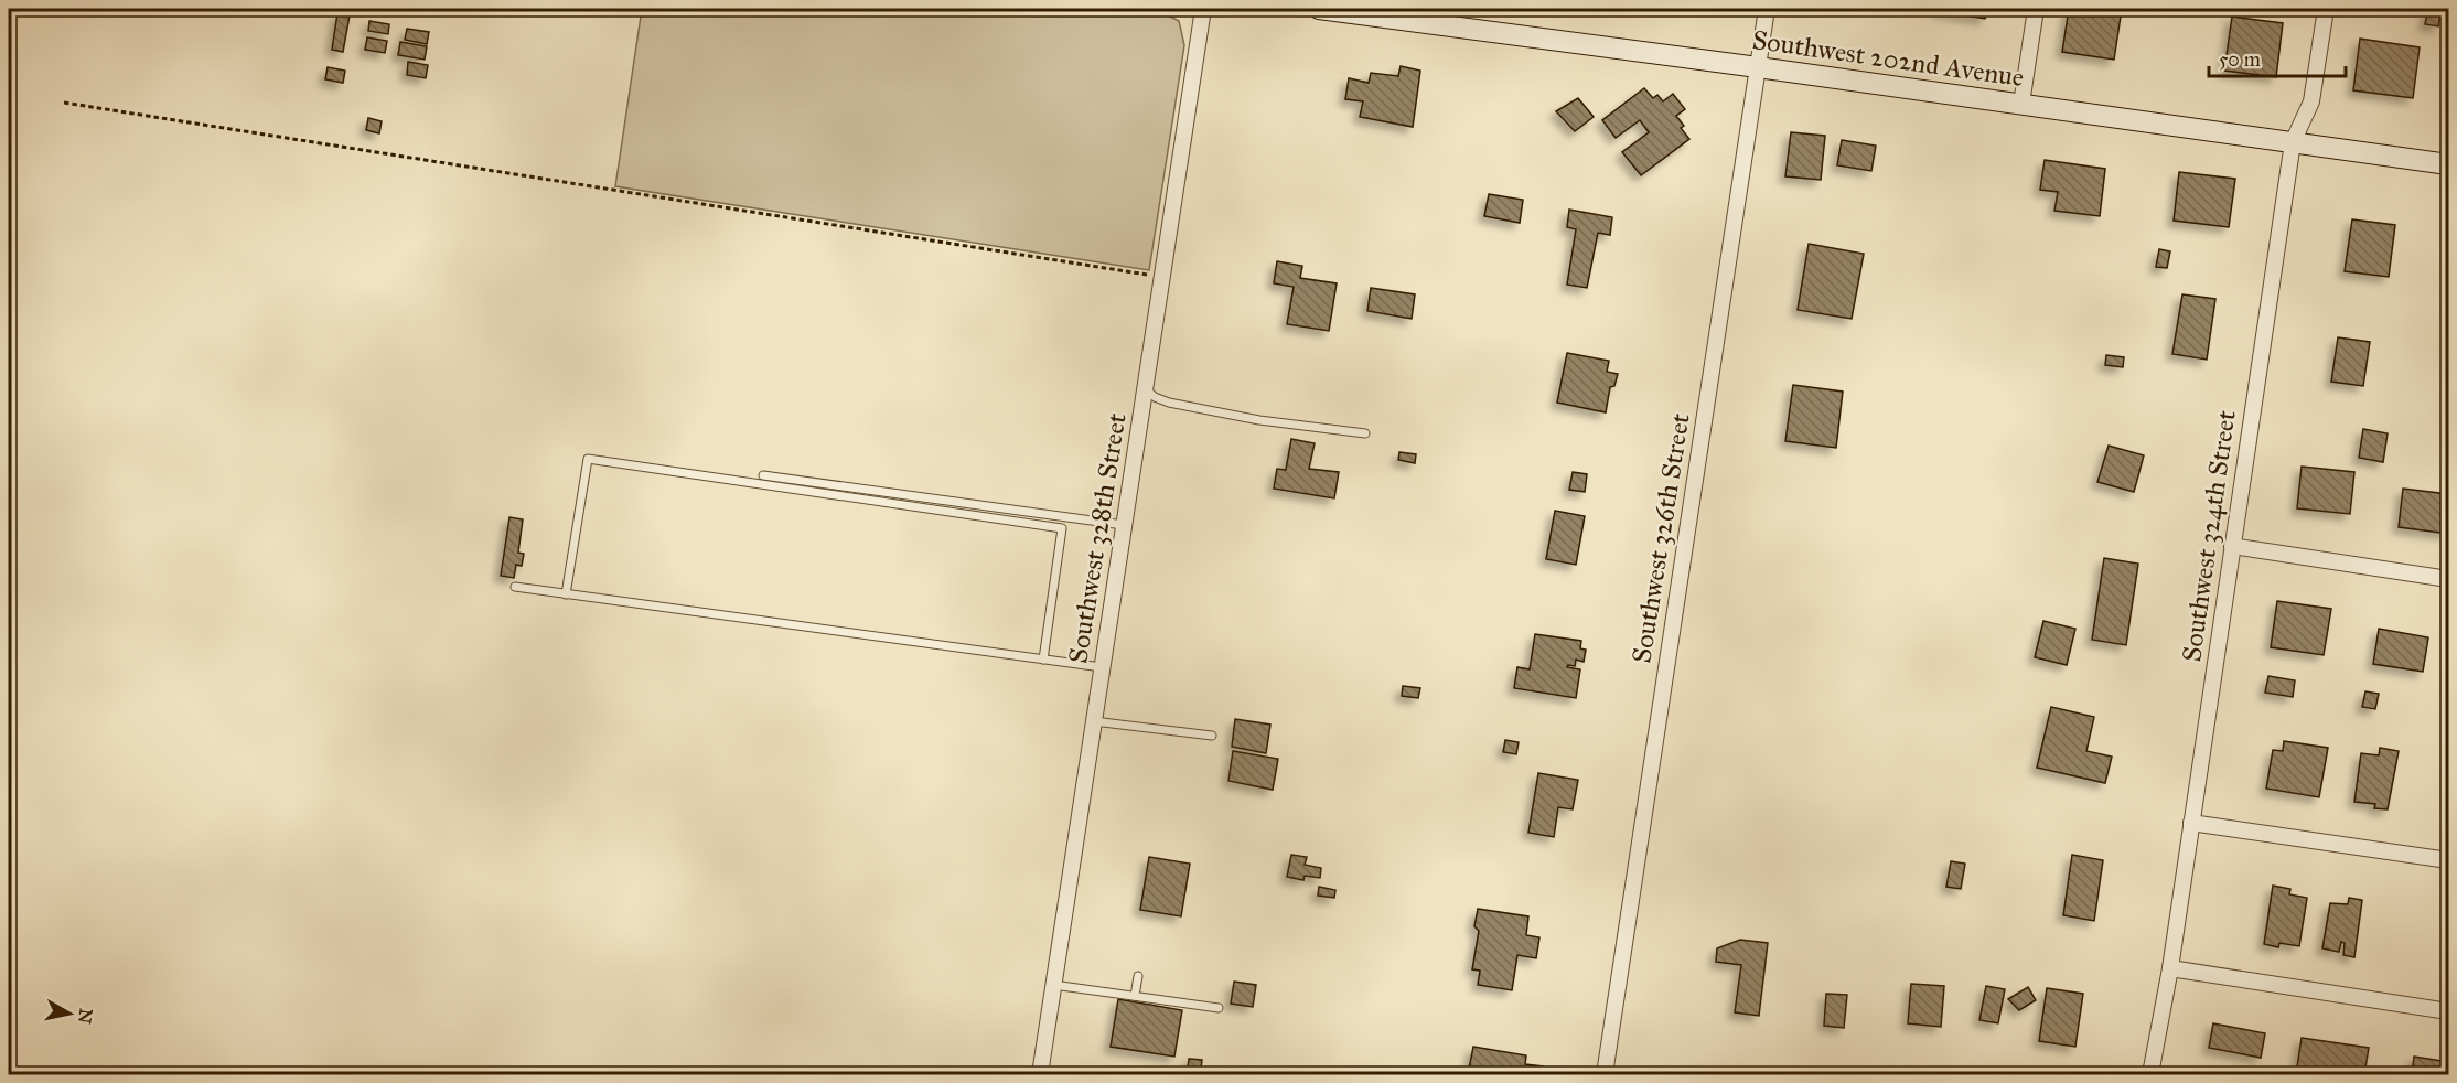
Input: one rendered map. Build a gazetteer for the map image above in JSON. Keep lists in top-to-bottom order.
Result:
{
  "streets": {
    "street": [
      "Southwest 202nd Avenue",
      "Southwest 324th Street",
      "Southwest 328th Street",
      "Southwest 326th Street"
    ]
  },
  "crossings": [
    ["Southwest 202nd Avenue", "Southwest 324th Street"],
    ["Southwest 202nd Avenue", "Southwest 326th Street"]
  ],
  "scale_bar": "50 m",
  "north": "right"
}
